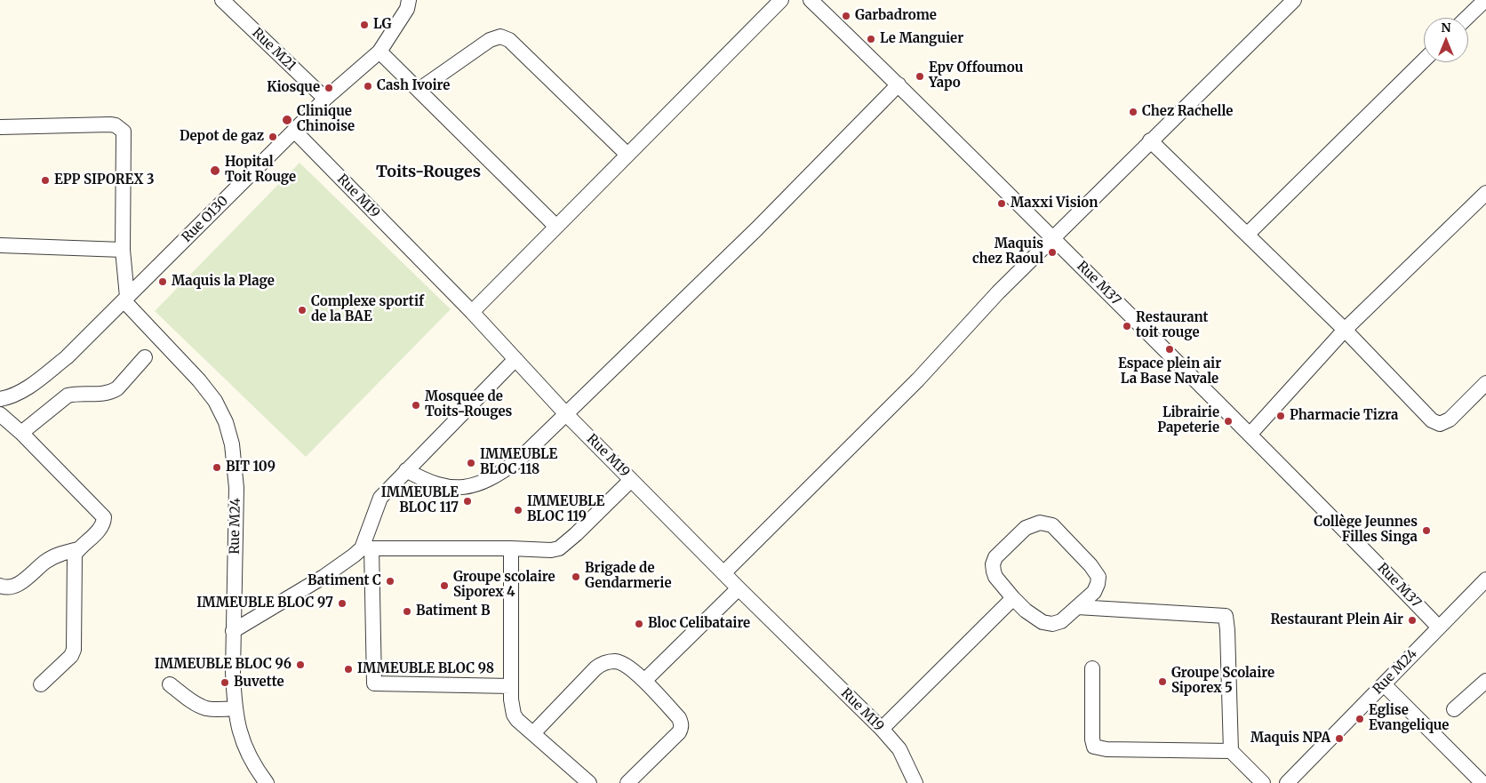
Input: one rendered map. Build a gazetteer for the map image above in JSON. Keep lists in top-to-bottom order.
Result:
{
  "streets": {
    "street": [
      "Rue M21",
      "Rue M19",
      "Rue O130",
      "Rue M37",
      "Rue M24"
    ]
  },
  "crossings": [
    ["Rue M21", "Rue O130"],
    ["Rue M19", "Rue O130"],
    ["Rue O130", "Rue M24"],
    ["Rue M37", "Rue M24"]
  ],
  "districts": ["Toits-Rouges"],
  "places": [
    "Garbadrome",
    "LG",
    "Le Manguier",
    "Epv Offoumou Yapo",
    "Cash Ivoire",
    "Kiosque",
    "Chez Rachelle",
    "Clinique Chinoise",
    "Depot de gaz",
    "Hopital Toit Rouge",
    "EPP SIPOREX 3",
    "Maxxi Vision",
    "Maquis chez Raoul",
    "Maquis la Plage",
    "Complexe sportif de la BAE",
    "Restaurant toit rouge",
    "Espace plein air La Base Navale",
    "Mosquee de Toits-Rouges",
    "Pharmacie Tizra",
    "Librairie Papeterie",
    "IMMEUBLE BLOC 118",
    "BIT 109",
    "IMMEUBLE BLOC 117",
    "IMMEUBLE BLOC 119",
    "Collège Jeunnes Filles Singa",
    "Brigade de Gendarmerie",
    "Batiment C",
    "Groupe scolaire Siporex 4",
    "IMMEUBLE BLOC 97",
    "Batiment B",
    "Restaurant Plein Air",
    "Bloc Celibataire",
    "IMMEUBLE BLOC 96",
    "IMMEUBLE BLOC 98",
    "Groupe Scolaire Siporex 5",
    "Buvette",
    "Eglise Evangelique",
    "Maquis NPA"
  ],
  "north": "top"
}
